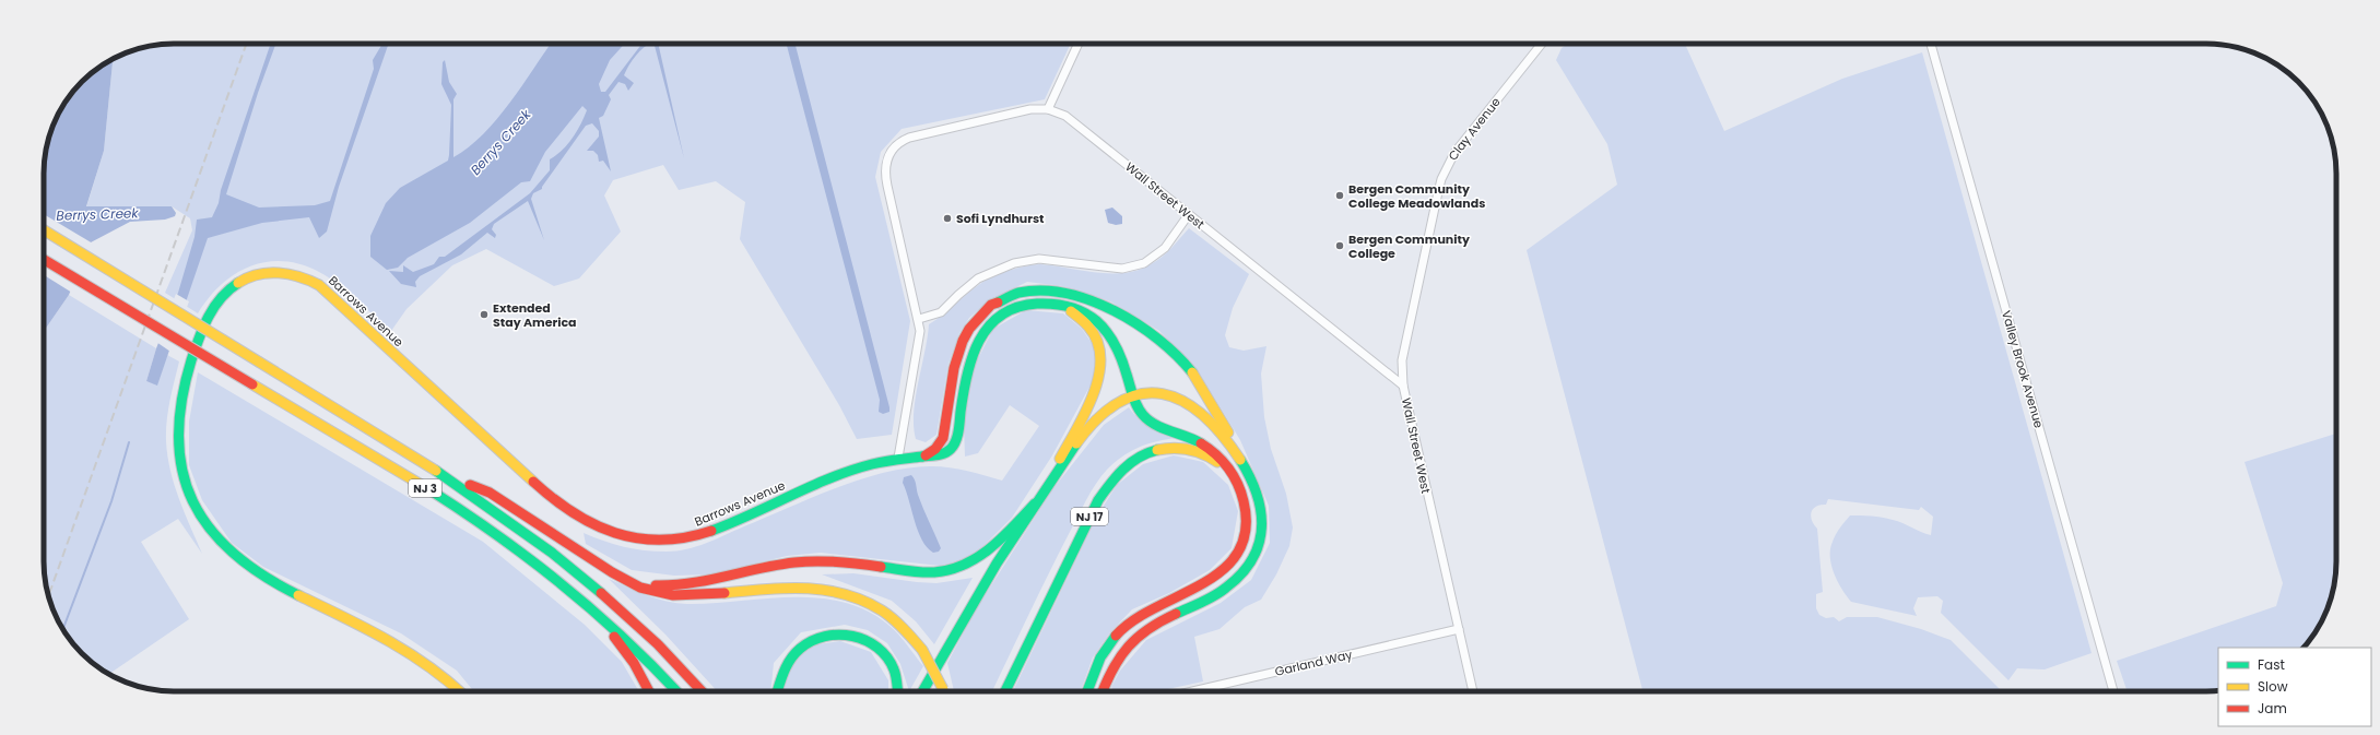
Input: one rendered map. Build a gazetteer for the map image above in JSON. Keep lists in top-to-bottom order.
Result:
{
  "streets": {
    "main road": ["Barrows Avenue", "NJ 3", "NJ 17"],
    "street": [
      "Clay Avenue",
      "Wall Street West",
      "Valley Brook Avenue",
      "Garland Way"
    ]
  },
  "crossings": [
    ["Clay Avenue", "Wall Street West"],
    ["Wall Street West", "Barrows Avenue"],
    ["Wall Street West", "Garland Way"]
  ],
  "water": ["Berrys Creek"],
  "places": [
    "Bergen Community College Meadowlands",
    "Sofi Lyndhurst",
    "Bergen Community College",
    "Extended Stay America"
  ],
  "legend": ["Fast", "Slow", "Jam"]
}
